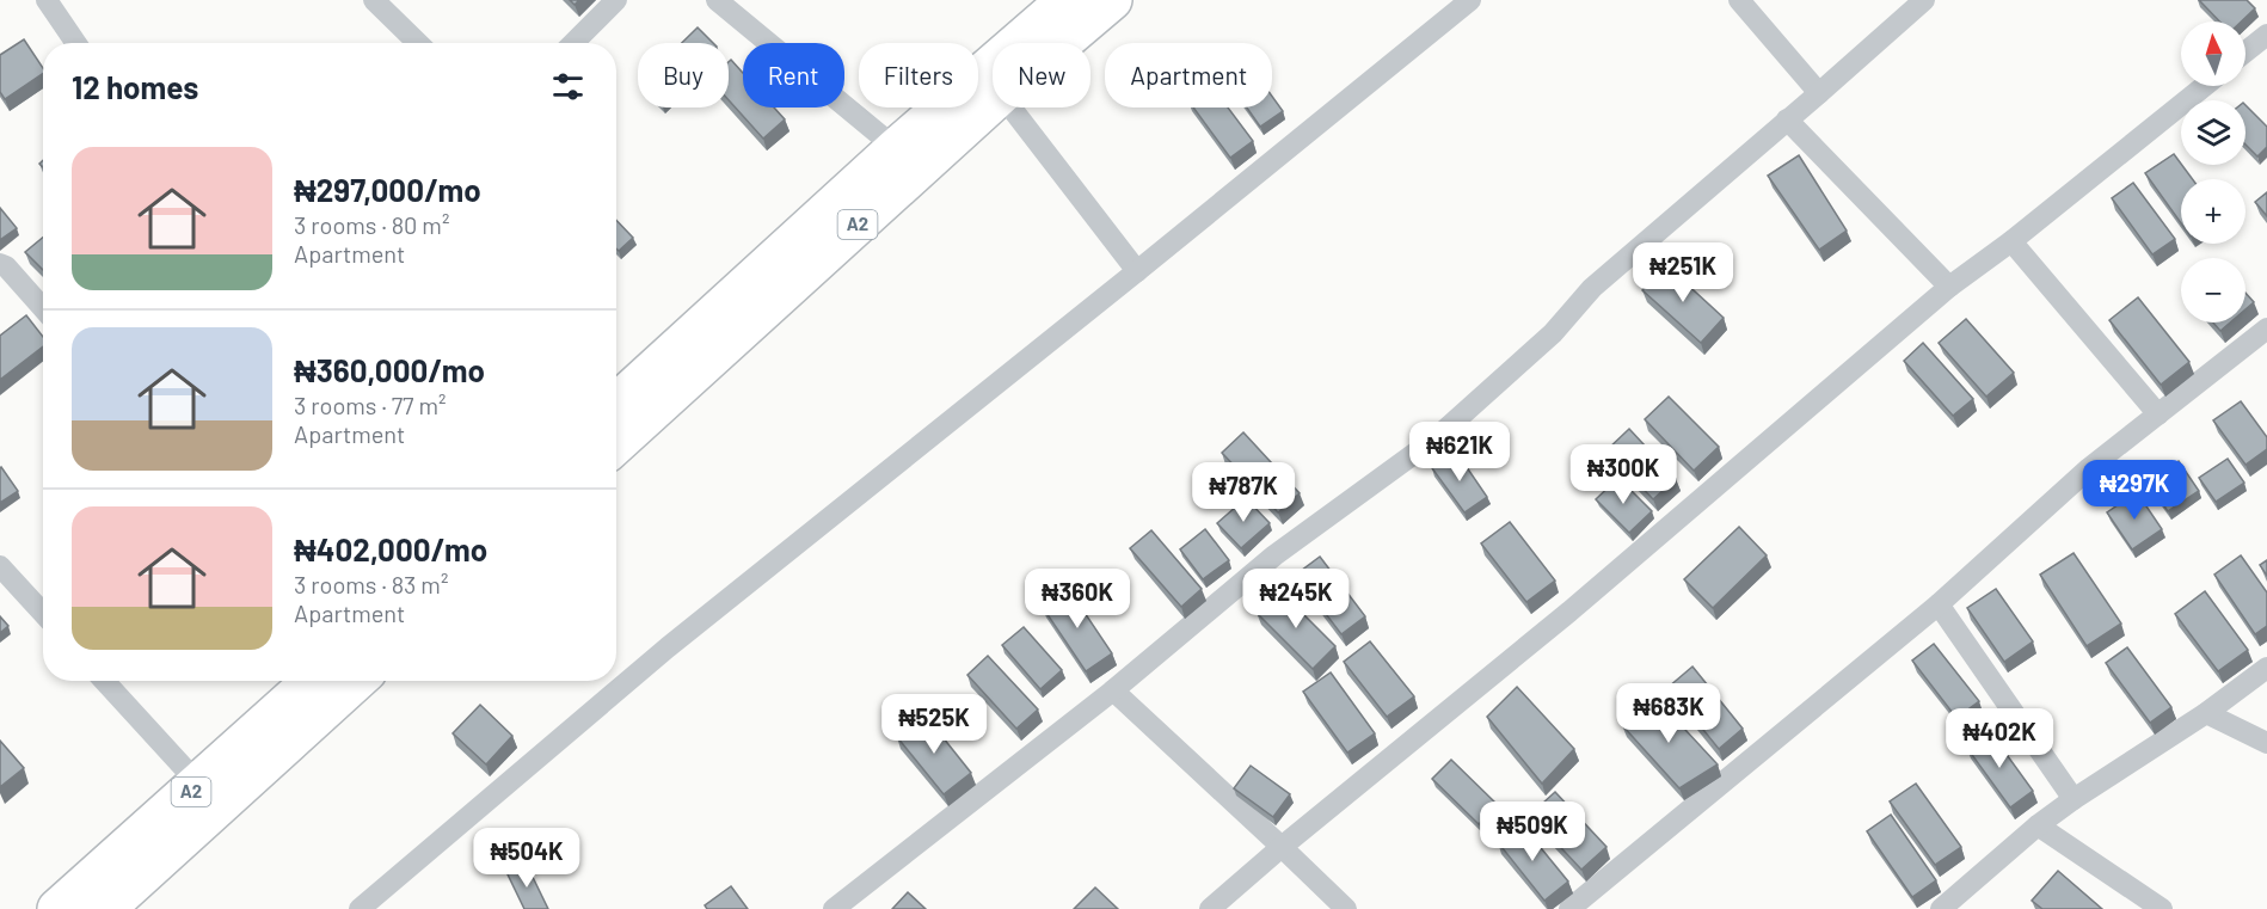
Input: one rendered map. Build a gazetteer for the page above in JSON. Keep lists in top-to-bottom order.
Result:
{
  "streets": {
    "highway": ["A2"]
  },
  "north": "top",
  "page": {
    "map_buttons": ["+", "−"],
    "chip": [
      "Buy",
      "Rent",
      "Filters",
      "New",
      "Apartment"
    ],
    "heading": "12 homes",
    "list": [
      {
        "name": "₦297,000/mo",
        "note": "3 rooms · 80 m² · Apartment"
      },
      {
        "name": "₦360,000/mo",
        "note": "3 rooms · 77 m² · Apartment"
      },
      {
        "name": "₦402,000/mo",
        "note": "3 rooms · 83 m² · Apartment"
      }
    ],
    "price": [
      "₦251K",
      "₦621K",
      "₦300K",
      "₦297K",
      "₦787K",
      "₦360K",
      "₦245K",
      "₦683K",
      "₦525K",
      "₦402K",
      "₦509K",
      "₦504K"
    ]
  }
}
